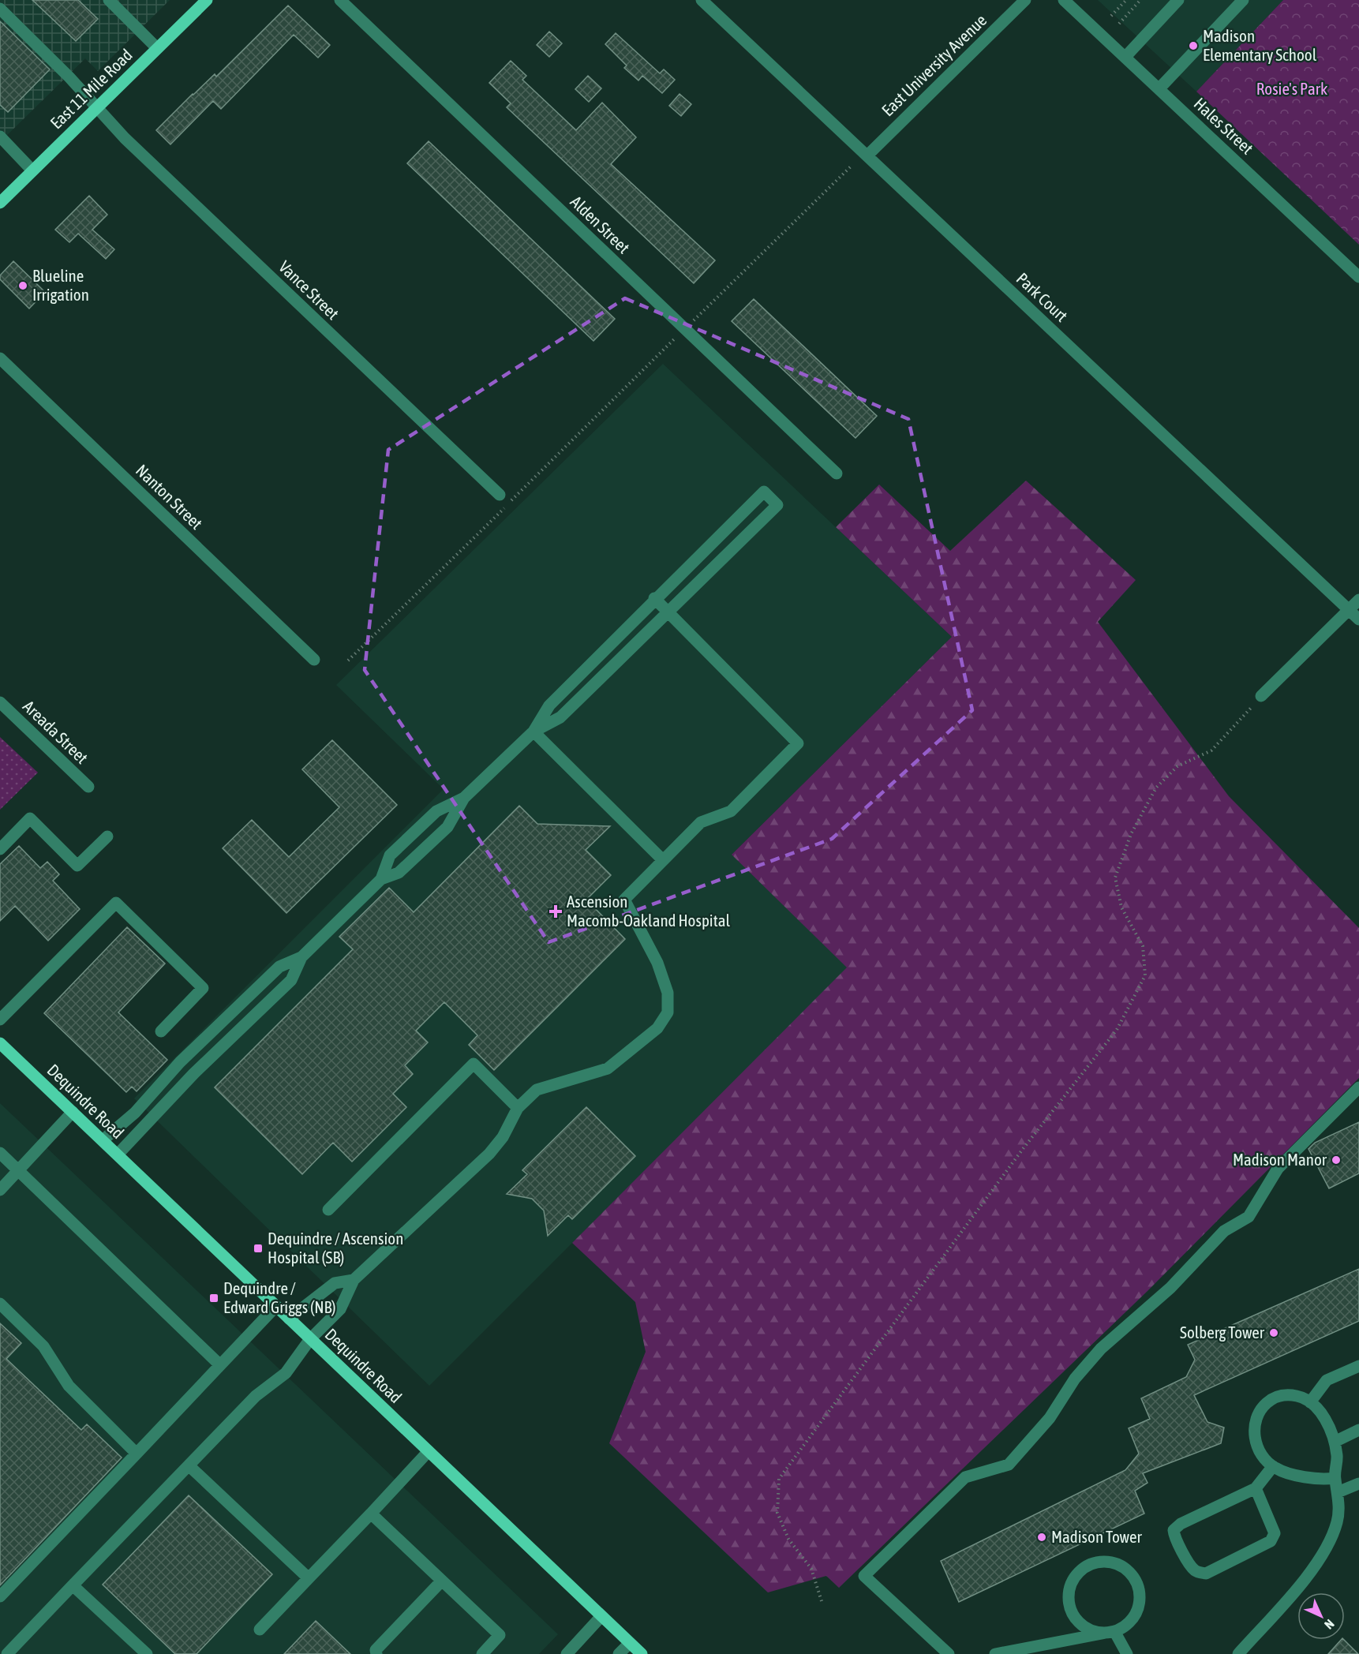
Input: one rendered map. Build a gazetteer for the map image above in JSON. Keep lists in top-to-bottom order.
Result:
{
  "streets": {
    "main road": ["East 11 Mile Road", "Dequindre Road"],
    "street": [
      "East University Avenue",
      "Hales Street",
      "Alden Street",
      "Vance Street",
      "Park Court",
      "Nanton Street",
      "Areada Street"
    ]
  },
  "crossings": [
    ["East University Avenue", "Park Court"],
    ["East 11 Mile Road", "Vance Street"]
  ],
  "parks": ["Rosie's Park"],
  "places": {
    "other": [
      "Madison Elementary School",
      "Blueline Irrigation",
      "Madison Manor",
      "Solberg Tower",
      "Madison Tower"
    ],
    "health": ["Ascension Macomb-Oakland Hospital"],
    "transit": ["Dequindre / Ascension Hospital (SB)", "Dequindre / Edward Griggs (NB)"]
  },
  "north": "bottom right"
}
